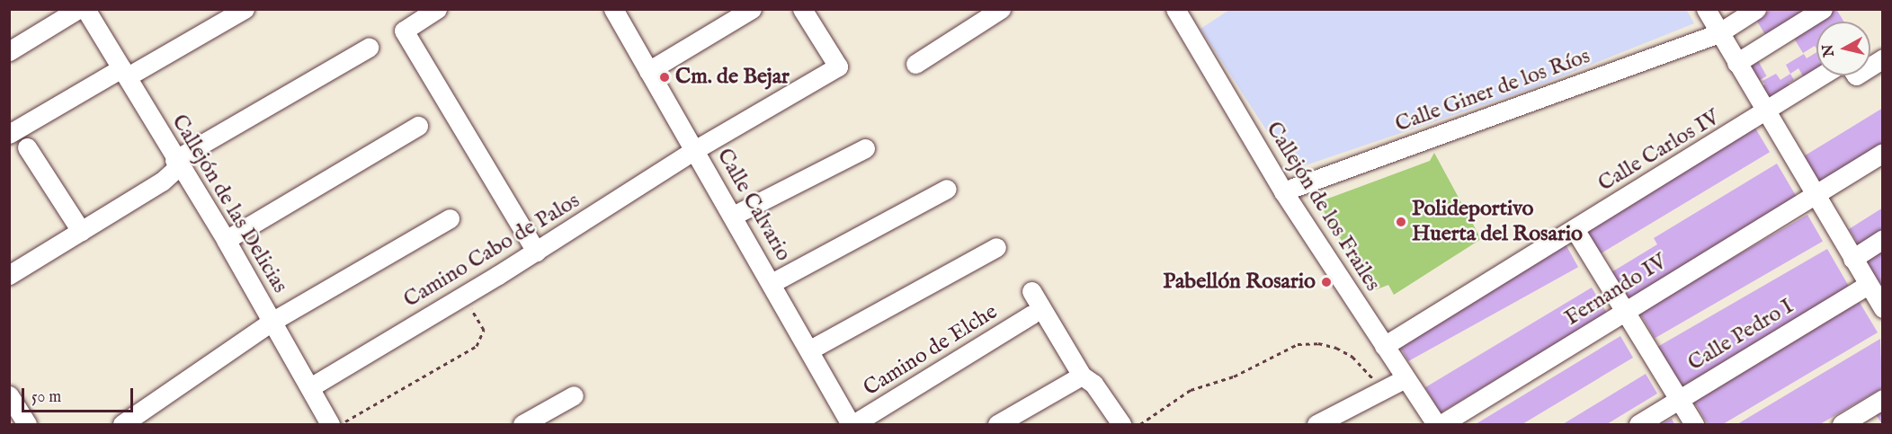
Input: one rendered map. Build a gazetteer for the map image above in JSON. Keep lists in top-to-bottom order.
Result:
{
  "streets": {
    "street": [
      "Calle Giner de los Ríos",
      "Calle Carlos IV",
      "Callejón de las Delicias",
      "Calle Calvario",
      "Callejón de los Frailes",
      "Camino Cabo de Palos",
      "Fernando IV",
      "Calle Pedro I",
      "Camino de Elche"
    ]
  },
  "crossings": [
    ["Calle Giner de los Ríos", "Callejón de los Frailes"],
    ["Calle Carlos IV", "Callejón de los Frailes"],
    ["Callejón de las Delicias", "Camino Cabo de Palos"],
    ["Calle Calvario", "Camino Cabo de Palos"],
    ["Calle Calvario", "Camino de Elche"]
  ],
  "places": ["Cm. de Bejar", "Polideportivo Huerta del Rosario", "Pabellón Rosario"],
  "scale_bar": "50 m",
  "north": "left"
}
